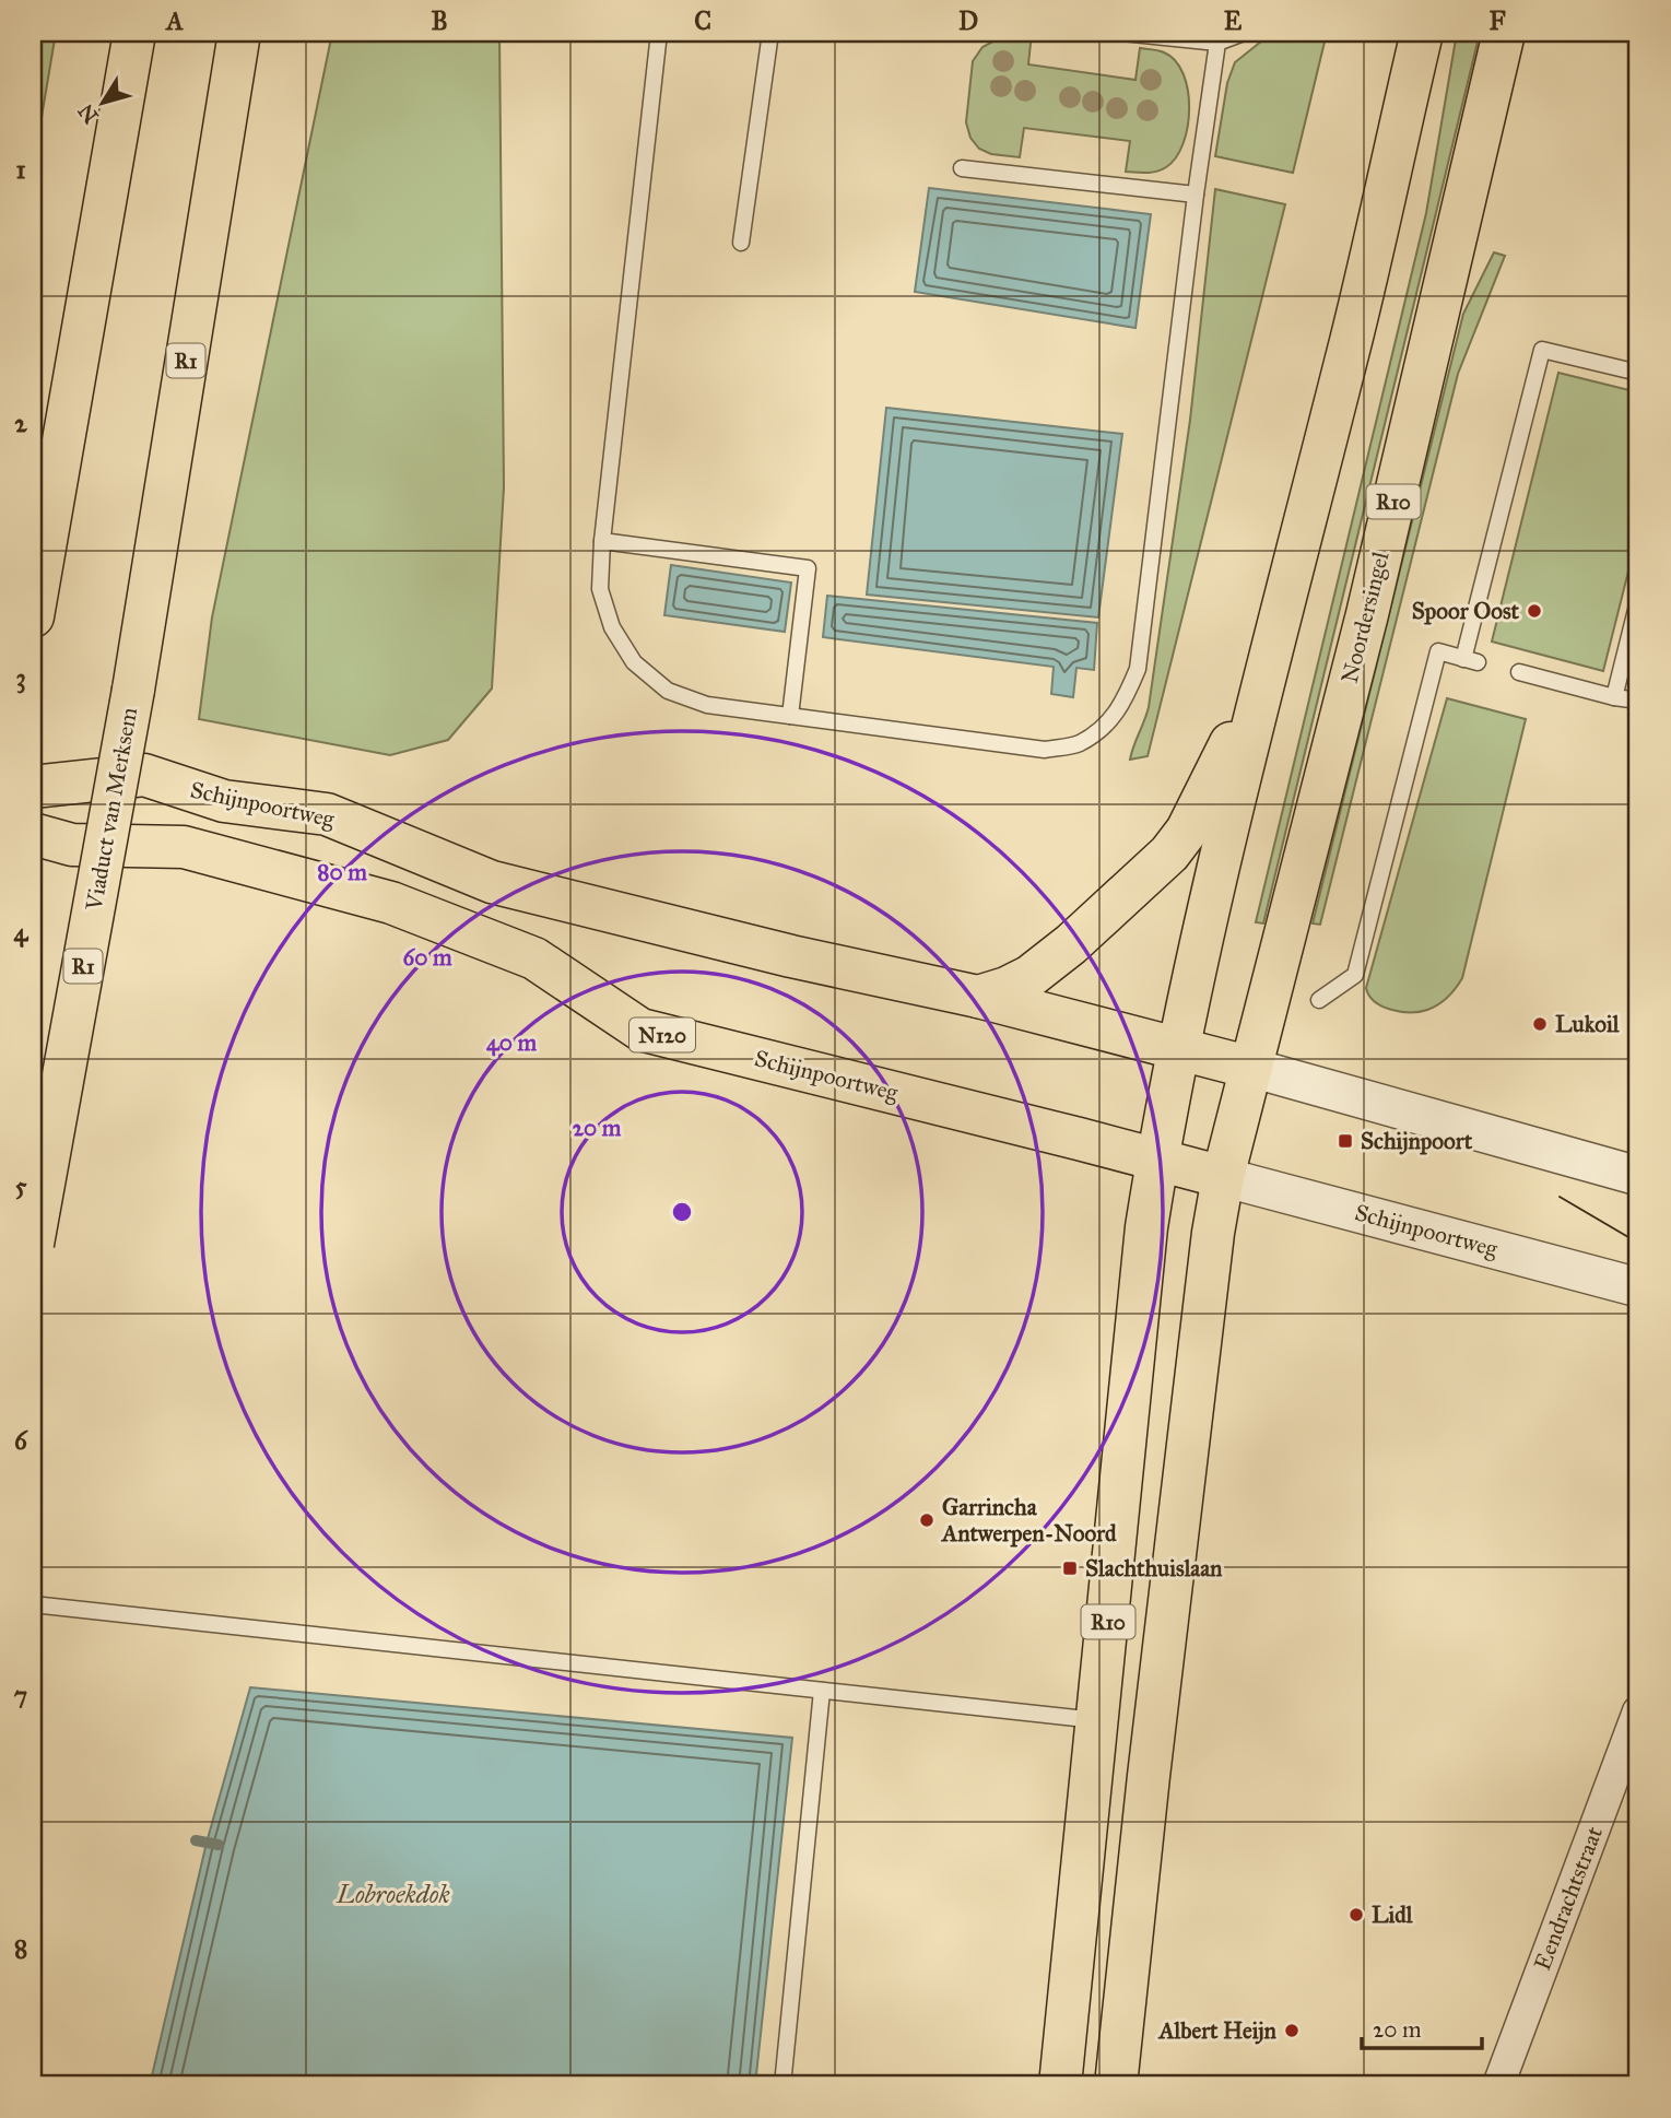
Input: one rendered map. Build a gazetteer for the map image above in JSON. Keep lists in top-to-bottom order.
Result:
{
  "streets": {
    "main road": [
      "R1",
      "R10",
      "Noordersingel",
      "Schijnpoortweg",
      "Viaduct van Merksem",
      "N120"
    ],
    "street": ["Eendrachtstraat"]
  },
  "crossings": [
    ["R10", "Noordersingel"],
    ["R10", "Schijnpoortweg"],
    ["Noordersingel", "Schijnpoortweg"]
  ],
  "water": ["Lobroekdok"],
  "places": {
    "other": [
      "Spoor Oost",
      "Lukoil",
      "Garrincha Antwerpen-Noord",
      "Lidl",
      "Albert Heijn"
    ],
    "transit": ["Schijnpoort", "Slachthuislaan"]
  },
  "scale_bar": "20 m",
  "north": "bottom left",
  "grid": {
    "columns": [
      "A",
      "B",
      "C",
      "D",
      "E",
      "F"
    ],
    "rows": [
      "1",
      "2",
      "3",
      "4",
      "5",
      "6",
      "7",
      "8"
    ]
  },
  "rings": [
    "80 m",
    "60 m",
    "40 m",
    "20 m"
  ]
}
